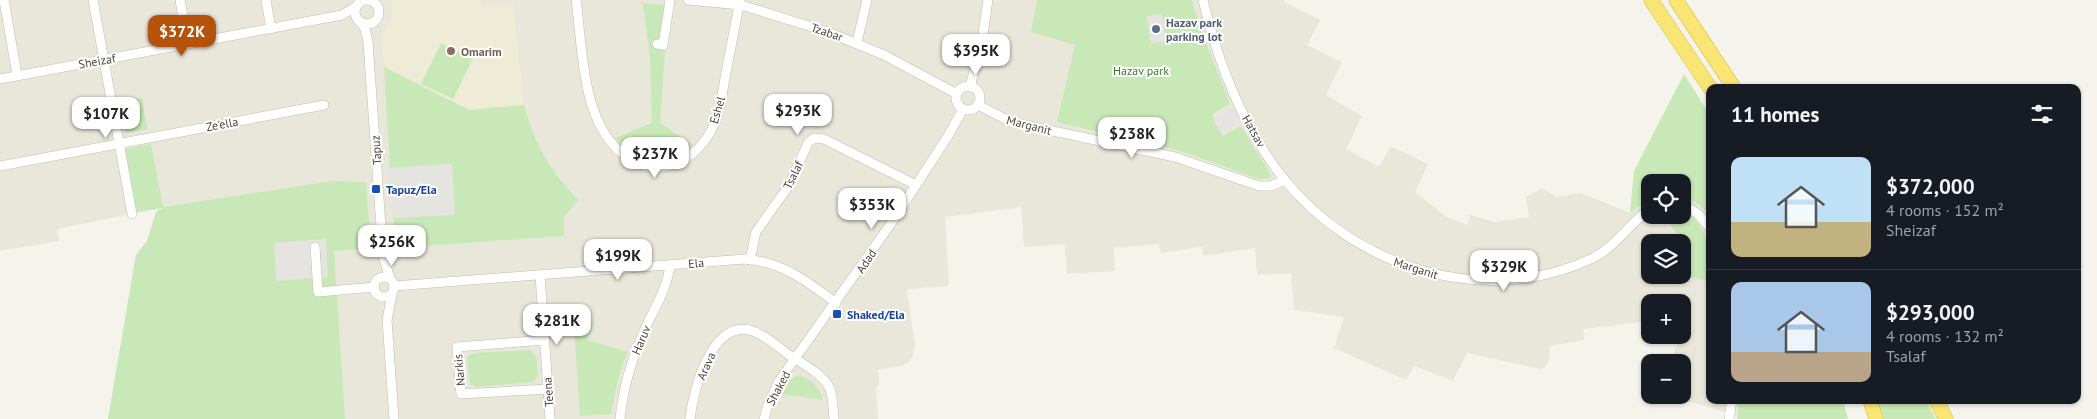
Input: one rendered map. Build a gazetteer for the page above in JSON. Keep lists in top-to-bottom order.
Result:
{
  "streets": {
    "street": [
      "Tzabar",
      "Sheizaf",
      "Eshel",
      "Ze'ella",
      "Marganit",
      "Hatsav",
      "Tapuz",
      "Tsalaf",
      "Adad",
      "Ela",
      "Haruv",
      "Arava",
      "Narkis",
      "Shaked",
      "Teena"
    ]
  },
  "crossings": [
    ["Tzabar", "Eshel"],
    ["Tzabar", "Marganit"],
    ["Tzabar", "Adad"],
    ["Sheizaf", "Tapuz"],
    ["Marganit", "Hatsav"],
    ["Marganit", "Adad"],
    ["Tapuz", "Ela"],
    ["Tsalaf", "Adad"],
    ["Tsalaf", "Ela"],
    ["Adad", "Ela"],
    ["Adad", "Arava"],
    ["Adad", "Shaked"],
    ["Ela", "Haruv"],
    ["Ela", "Teena"],
    ["Arava", "Shaked"],
    ["Narkis", "Teena"]
  ],
  "parks": ["Hazav park"],
  "places": {
    "other": ["Hazav park parking lot", "Omarim"],
    "transit": ["Tapuz/Ela", "Shaked/Ela"]
  },
  "page": {
    "price": [
      "$372K",
      "$395K",
      "$293K",
      "$107K",
      "$238K",
      "$237K",
      "$353K",
      "$256K",
      "$199K",
      "$329K",
      "$281K"
    ],
    "heading": "11 homes",
    "list": [
      {
        "name": "$372,000",
        "note": "4 rooms · 152 m² · Sheizaf"
      },
      {
        "name": "$293,000",
        "note": "4 rooms · 132 m² · Tsalaf"
      }
    ],
    "map_buttons": ["+", "−"]
  }
}
